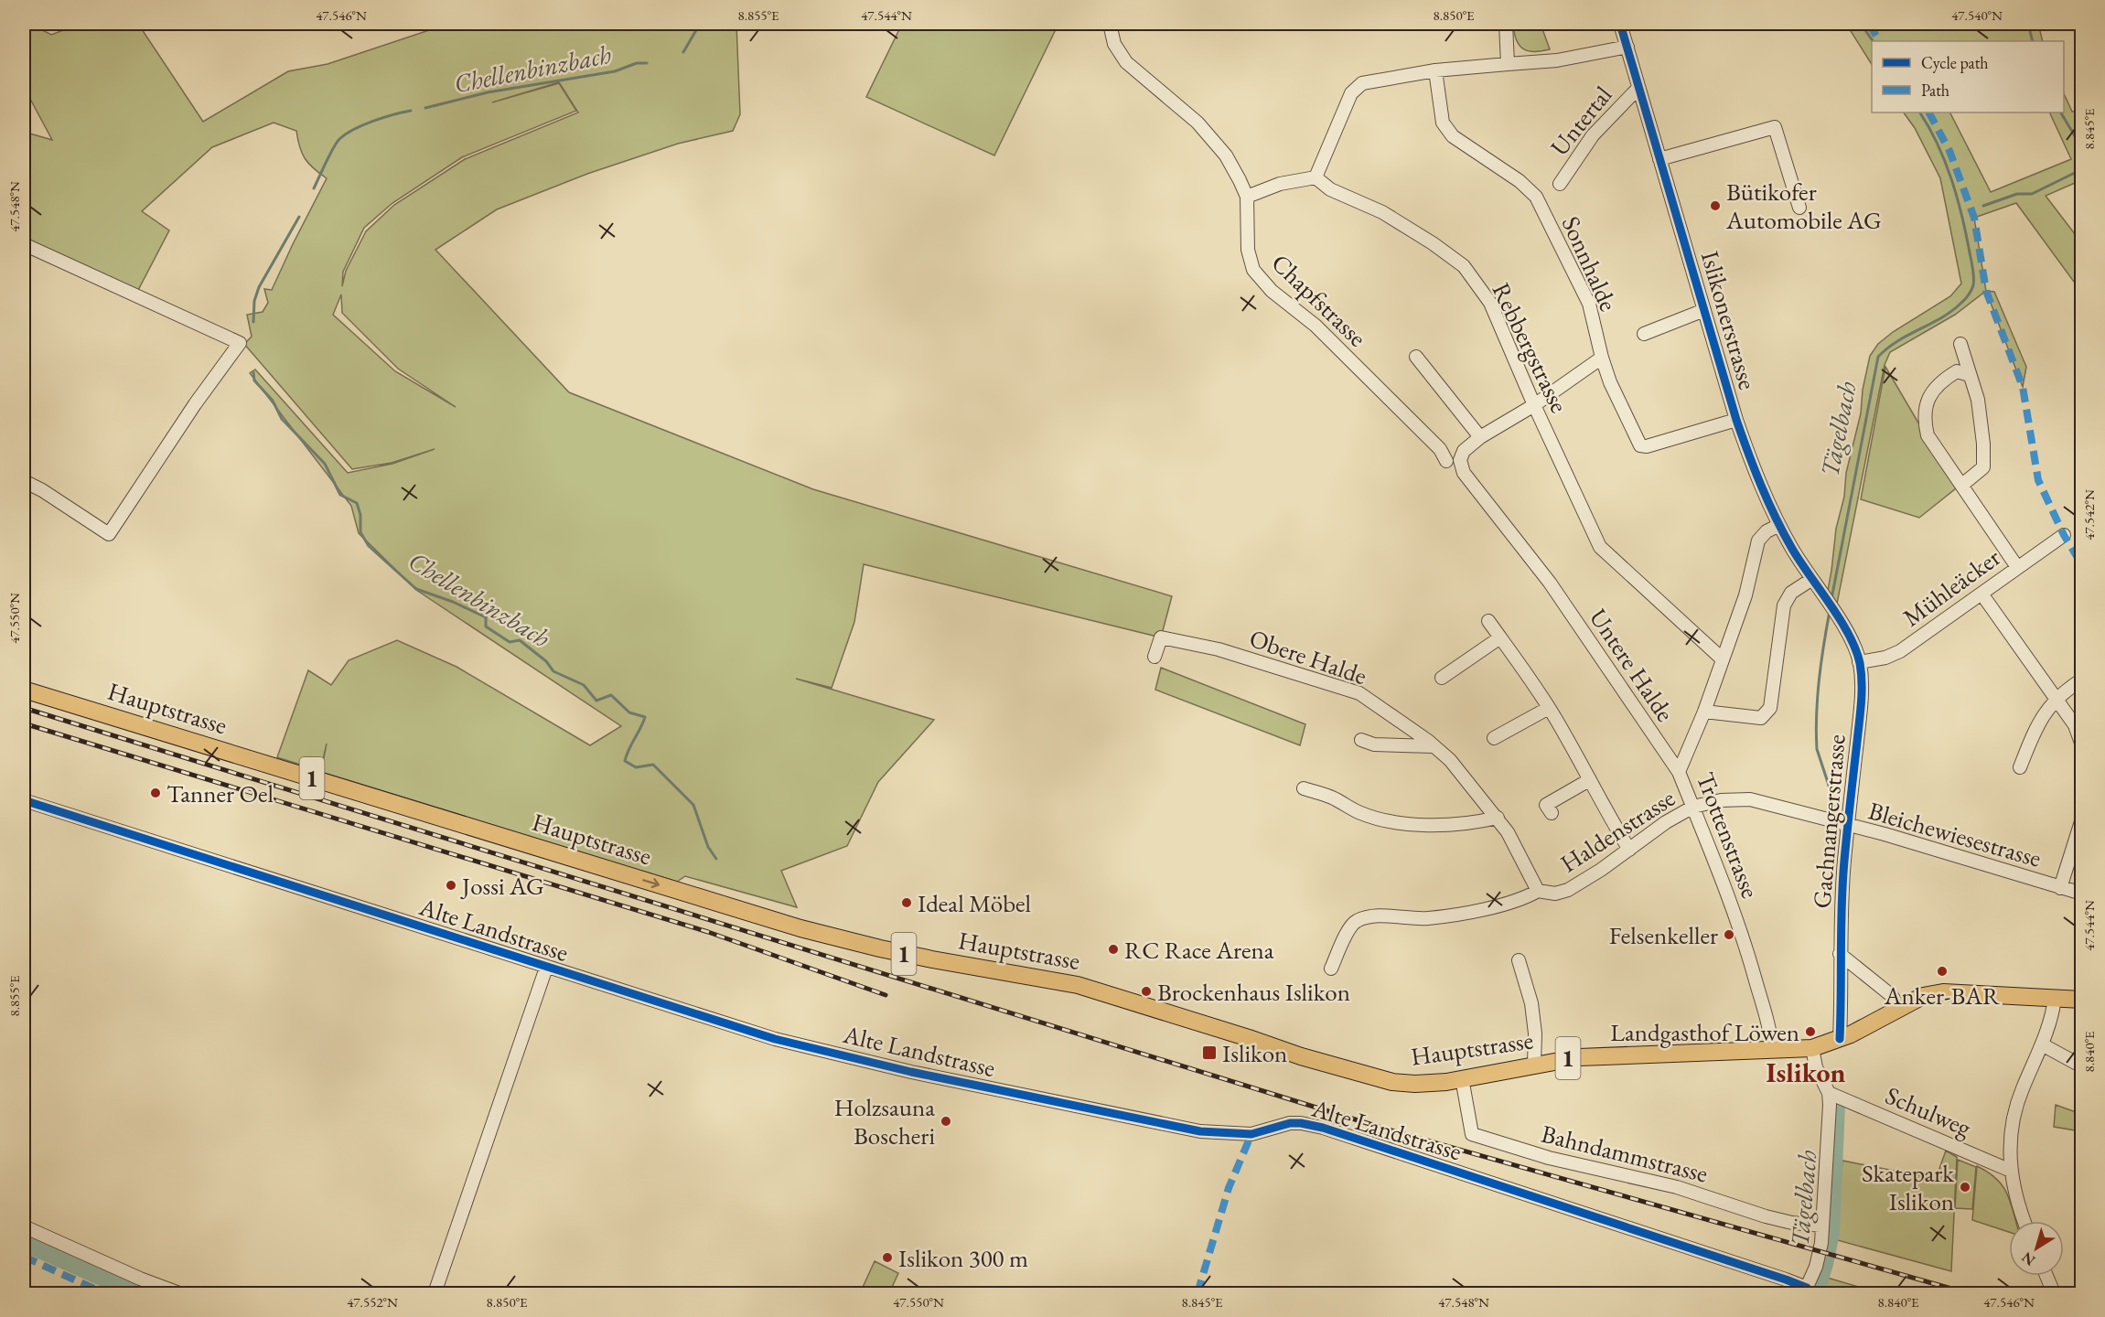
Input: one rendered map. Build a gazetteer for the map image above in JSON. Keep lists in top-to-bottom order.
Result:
{
  "streets": {
    "main road": ["Hauptstrasse", "1"],
    "street": [
      "Untertal",
      "Sonnhalde",
      "Chapfstrasse",
      "Islikonerstrasse",
      "Rebbergstrasse",
      "Mühleäcker",
      "Obere Halde",
      "Untere Halde",
      "Gachnangerstrasse",
      "Haldenstrasse",
      "Bleichewiesestrasse",
      "Trottenstrasse",
      "Alte Landstrasse",
      "Schulweg",
      "Bahndammstrasse"
    ]
  },
  "crossings": [
    ["Untertal", "Islikonerstrasse"],
    ["Sonnhalde", "Islikonerstrasse"],
    ["Sonnhalde", "Untere Halde"],
    ["Islikonerstrasse", "Gachnangerstrasse"],
    ["Islikonerstrasse", "Trottenstrasse"],
    ["Rebbergstrasse", "Untere Halde"],
    ["Rebbergstrasse", "Trottenstrasse"],
    ["Mühleäcker", "Gachnangerstrasse"],
    ["Obere Halde", "Haldenstrasse"],
    ["Untere Halde", "Trottenstrasse"],
    ["Hauptstrasse", "Gachnangerstrasse"],
    ["Hauptstrasse", "Trottenstrasse"],
    ["Hauptstrasse", "Bahndammstrasse"],
    ["Gachnangerstrasse", "Haldenstrasse"],
    ["Gachnangerstrasse", "Bleichewiesestrasse"],
    ["Haldenstrasse", "Bleichewiesestrasse"],
    ["Haldenstrasse", "Trottenstrasse"]
  ],
  "one_way": ["Hauptstrasse"],
  "districts": ["Islikon"],
  "water": ["Chellenbinzbach", "Tägelbach"],
  "places": {
    "other": [
      "Bütikofer Automobile AG",
      "Tanner Oel",
      "Jossi AG",
      "Ideal Möbel",
      "Felsenkeller",
      "RC Race Arena",
      "Anker-BAR",
      "Brockenhaus Islikon",
      "Landgasthof Löwen",
      "Holzsauna Boscheri",
      "Skatepark Islikon",
      "Islikon 300 m"
    ],
    "transit": ["Islikon"]
  },
  "legend": ["Cycle path", "Path"],
  "north": "bottom left",
  "coordinates": [
    "47.546°N",
    "8.855°E",
    "47.544°N",
    "8.850°E",
    "47.540°N",
    "8.845°E",
    "47.548°N",
    "47.542°N",
    "47.550°N",
    "8.840°E",
    "47.552°N"
  ]
}
